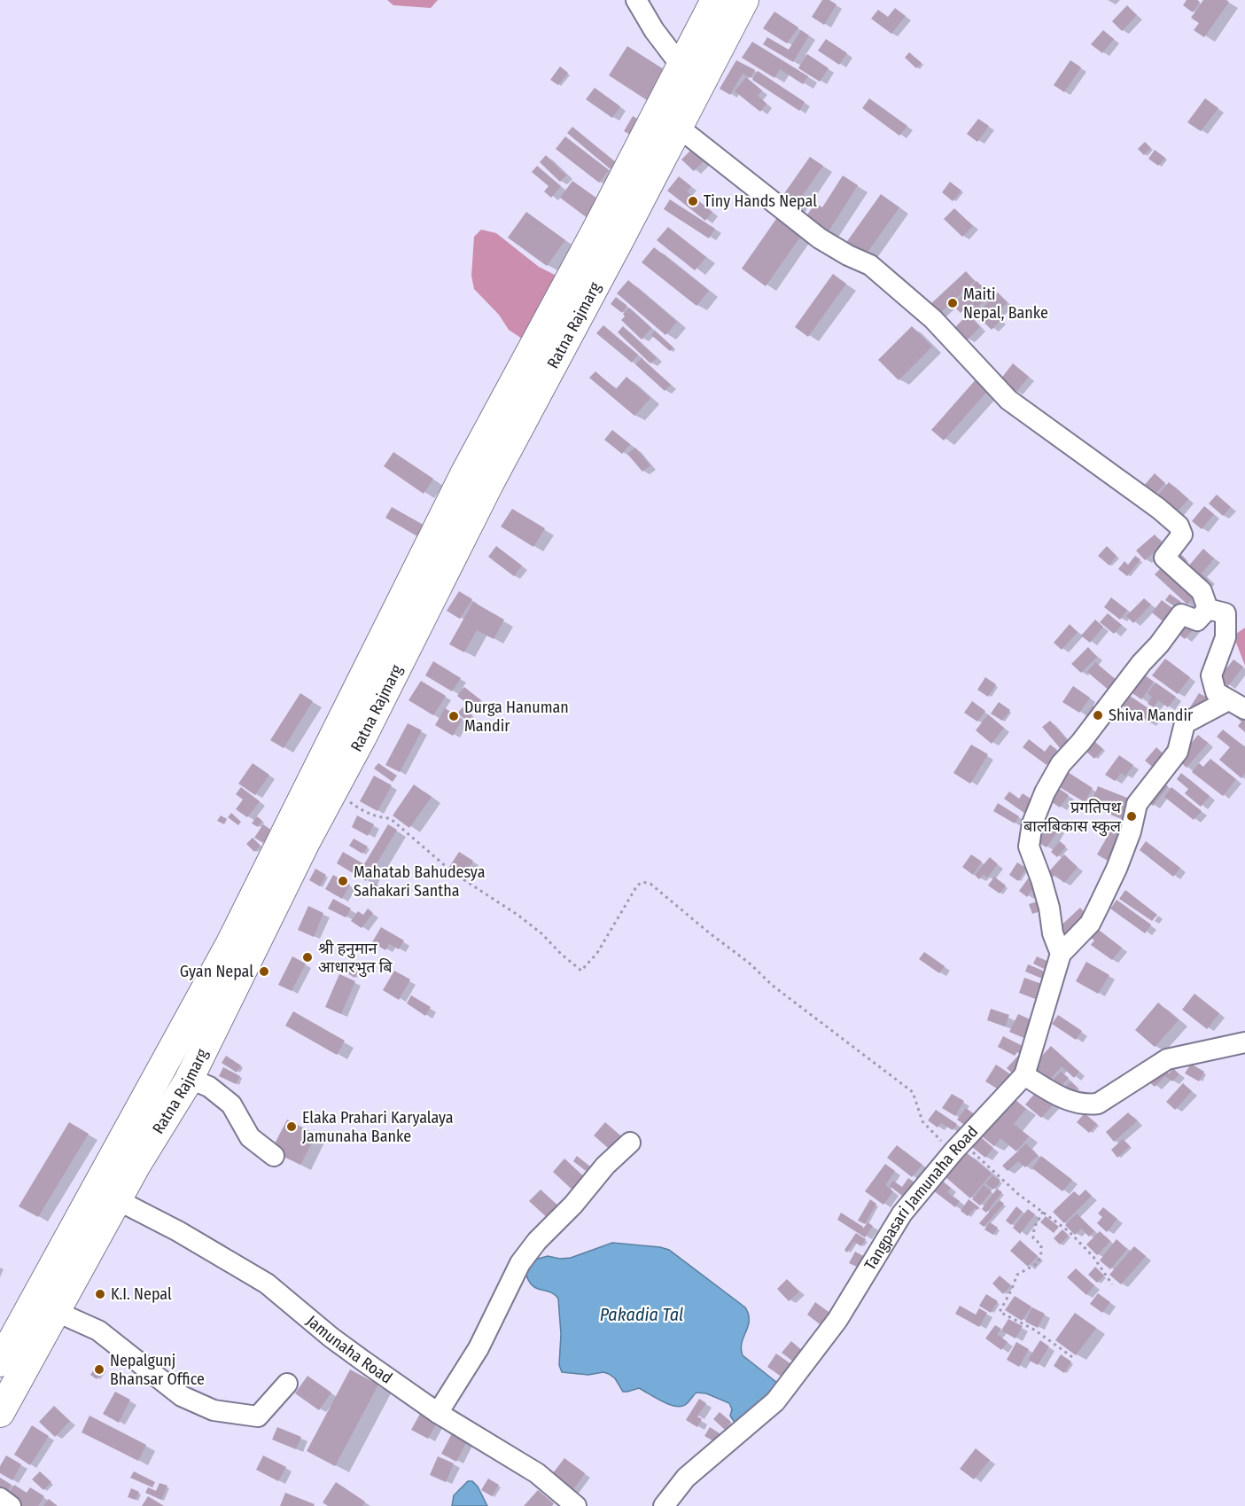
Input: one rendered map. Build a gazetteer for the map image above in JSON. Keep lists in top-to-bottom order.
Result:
{
  "streets": {
    "highway": ["Ratna Rajmarg"],
    "street": ["Tangpasari Jamunaha Road", "Jamunaha Road"]
  },
  "crossings": [
    ["Ratna Rajmarg", "Jamunaha Road"]
  ],
  "water": ["Pakadia Tal"],
  "places": [
    "Tiny Hands Nepal",
    "Maiti Nepal, Banke",
    "Shiva Mandir",
    "Durga Hanuman Mandir",
    "प्रगतिपथ बालबिकास स्कुल",
    "Mahatab Bahudesya Sahakari Santha",
    "श्री हनुमान आधारभुत बि",
    "Gyan Nepal",
    "Elaka Prahari Karyalaya Jamunaha Banke",
    "K.I. Nepal",
    "Nepalgunj Bhansar Office"
  ]
}
